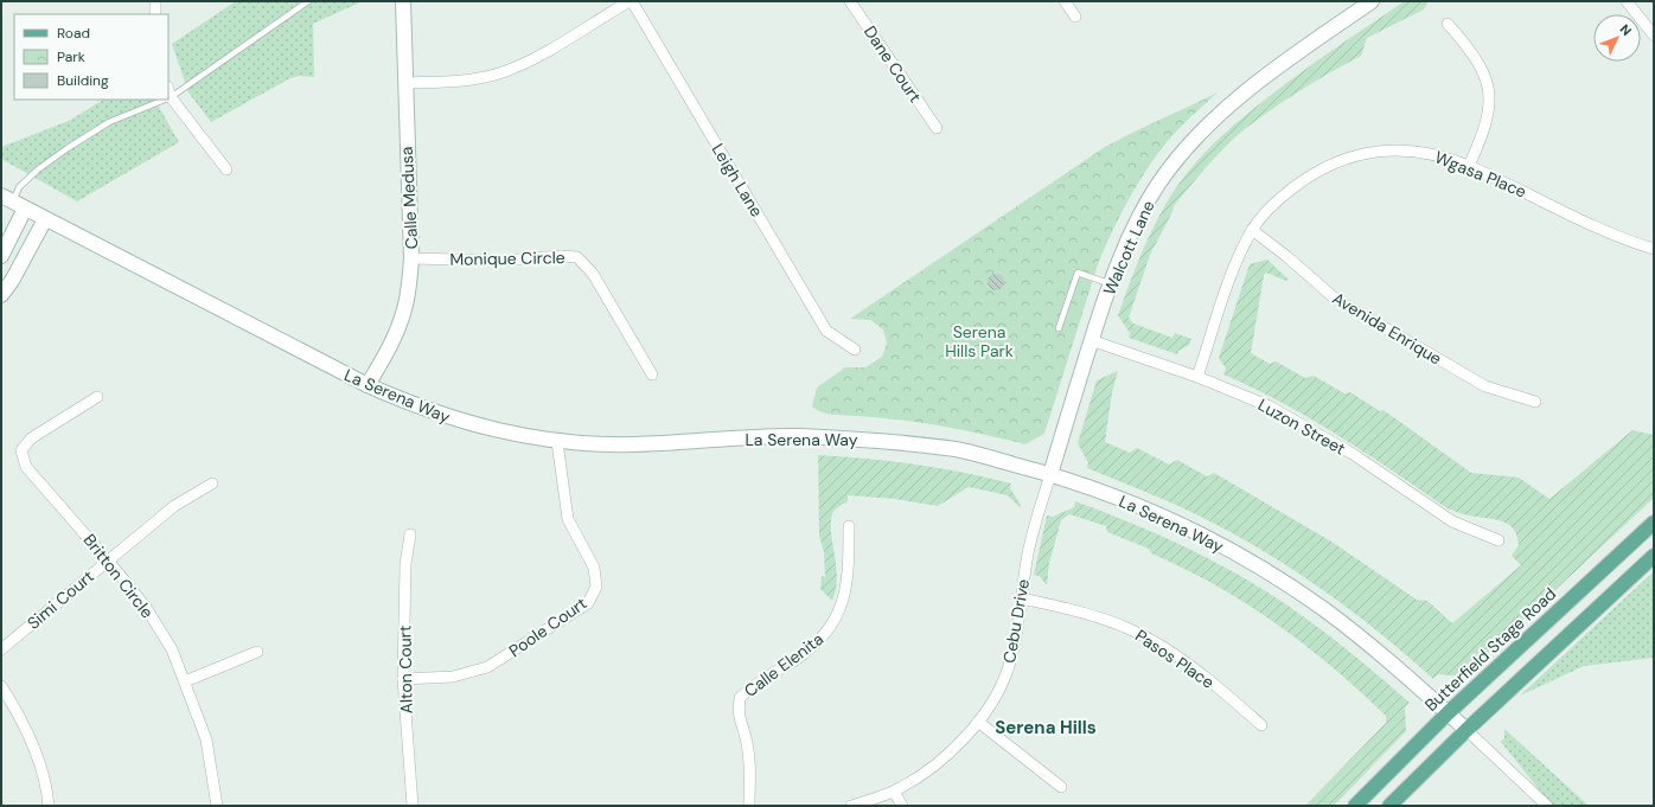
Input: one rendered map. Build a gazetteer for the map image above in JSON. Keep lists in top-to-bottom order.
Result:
{
  "streets": {
    "main road": [
      "Calle Medusa",
      "Walcott Lane",
      "La Serena Way",
      "Butterfield Stage Road"
    ],
    "street": [
      "Dane Court",
      "Wgasa Place",
      "Leigh Lane",
      "Monique Circle",
      "Avenida Enrique",
      "Luzon Street",
      "Britton Circle",
      "Simi Court",
      "Cebu Drive",
      "Poole Court",
      "Pasos Place",
      "Calle Elenita",
      "Alton Court"
    ]
  },
  "crossings": [
    ["Wgasa Place", "Avenida Enrique"],
    ["Wgasa Place", "Luzon Street"],
    ["Calle Medusa", "Monique Circle"],
    ["Calle Medusa", "La Serena Way"],
    ["Walcott Lane", "La Serena Way"],
    ["Walcott Lane", "Luzon Street"],
    ["Walcott Lane", "Cebu Drive"],
    ["La Serena Way", "Cebu Drive"],
    ["La Serena Way", "Poole Court"],
    ["La Serena Way", "Butterfield Stage Road"],
    ["Britton Circle", "Simi Court"],
    ["Cebu Drive", "Pasos Place"],
    ["Poole Court", "Alton Court"]
  ],
  "districts": ["Serena Hills"],
  "parks": ["Serena Hills Park"],
  "legend": ["Road", "Park", "Building"],
  "north": "top right"
}
